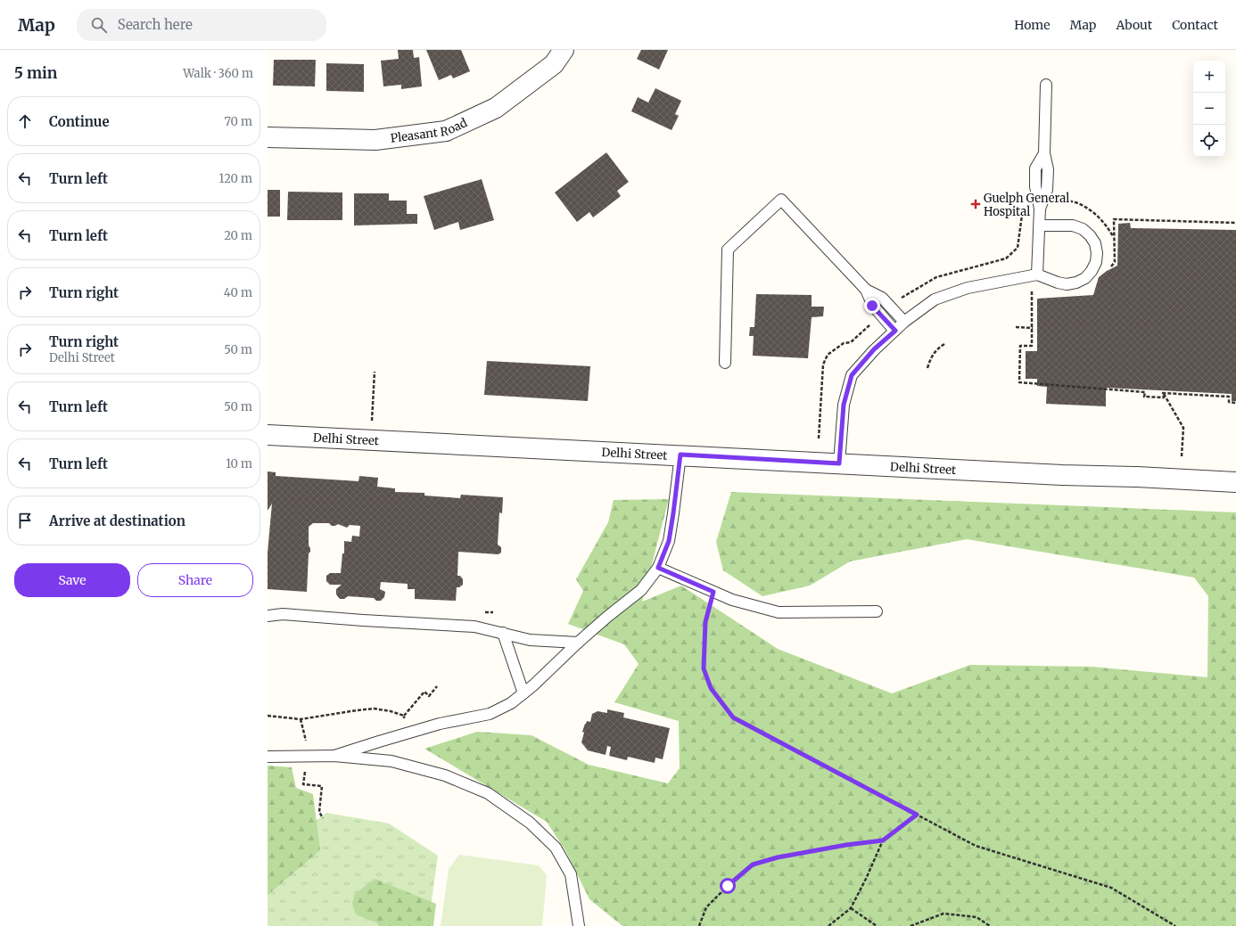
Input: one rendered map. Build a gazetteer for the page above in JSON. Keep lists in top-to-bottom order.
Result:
{
  "streets": {
    "street": ["Pleasant Road", "Delhi Street"]
  },
  "places": {
    "health": ["Guelph General Hospital"]
  },
  "page": {
    "header": "Map",
    "search": "Search here",
    "nav": [
      "Home",
      "Map",
      "About",
      "Contact"
    ],
    "heading": ["5 min", "Walk · 360 m"],
    "map_buttons": ["+", "−"],
    "list": [
      ["Continue", "70 m"],
      ["Turn left", "120 m"],
      ["Turn left", "20 m"],
      ["Turn right", "40 m"],
      ["Turn right", "Delhi Street", "50 m"],
      ["Turn left", "50 m"],
      ["Turn left", "10 m"],
      "Arrive at destination"
    ],
    "buttons": ["Save", "Share"]
  }
}
